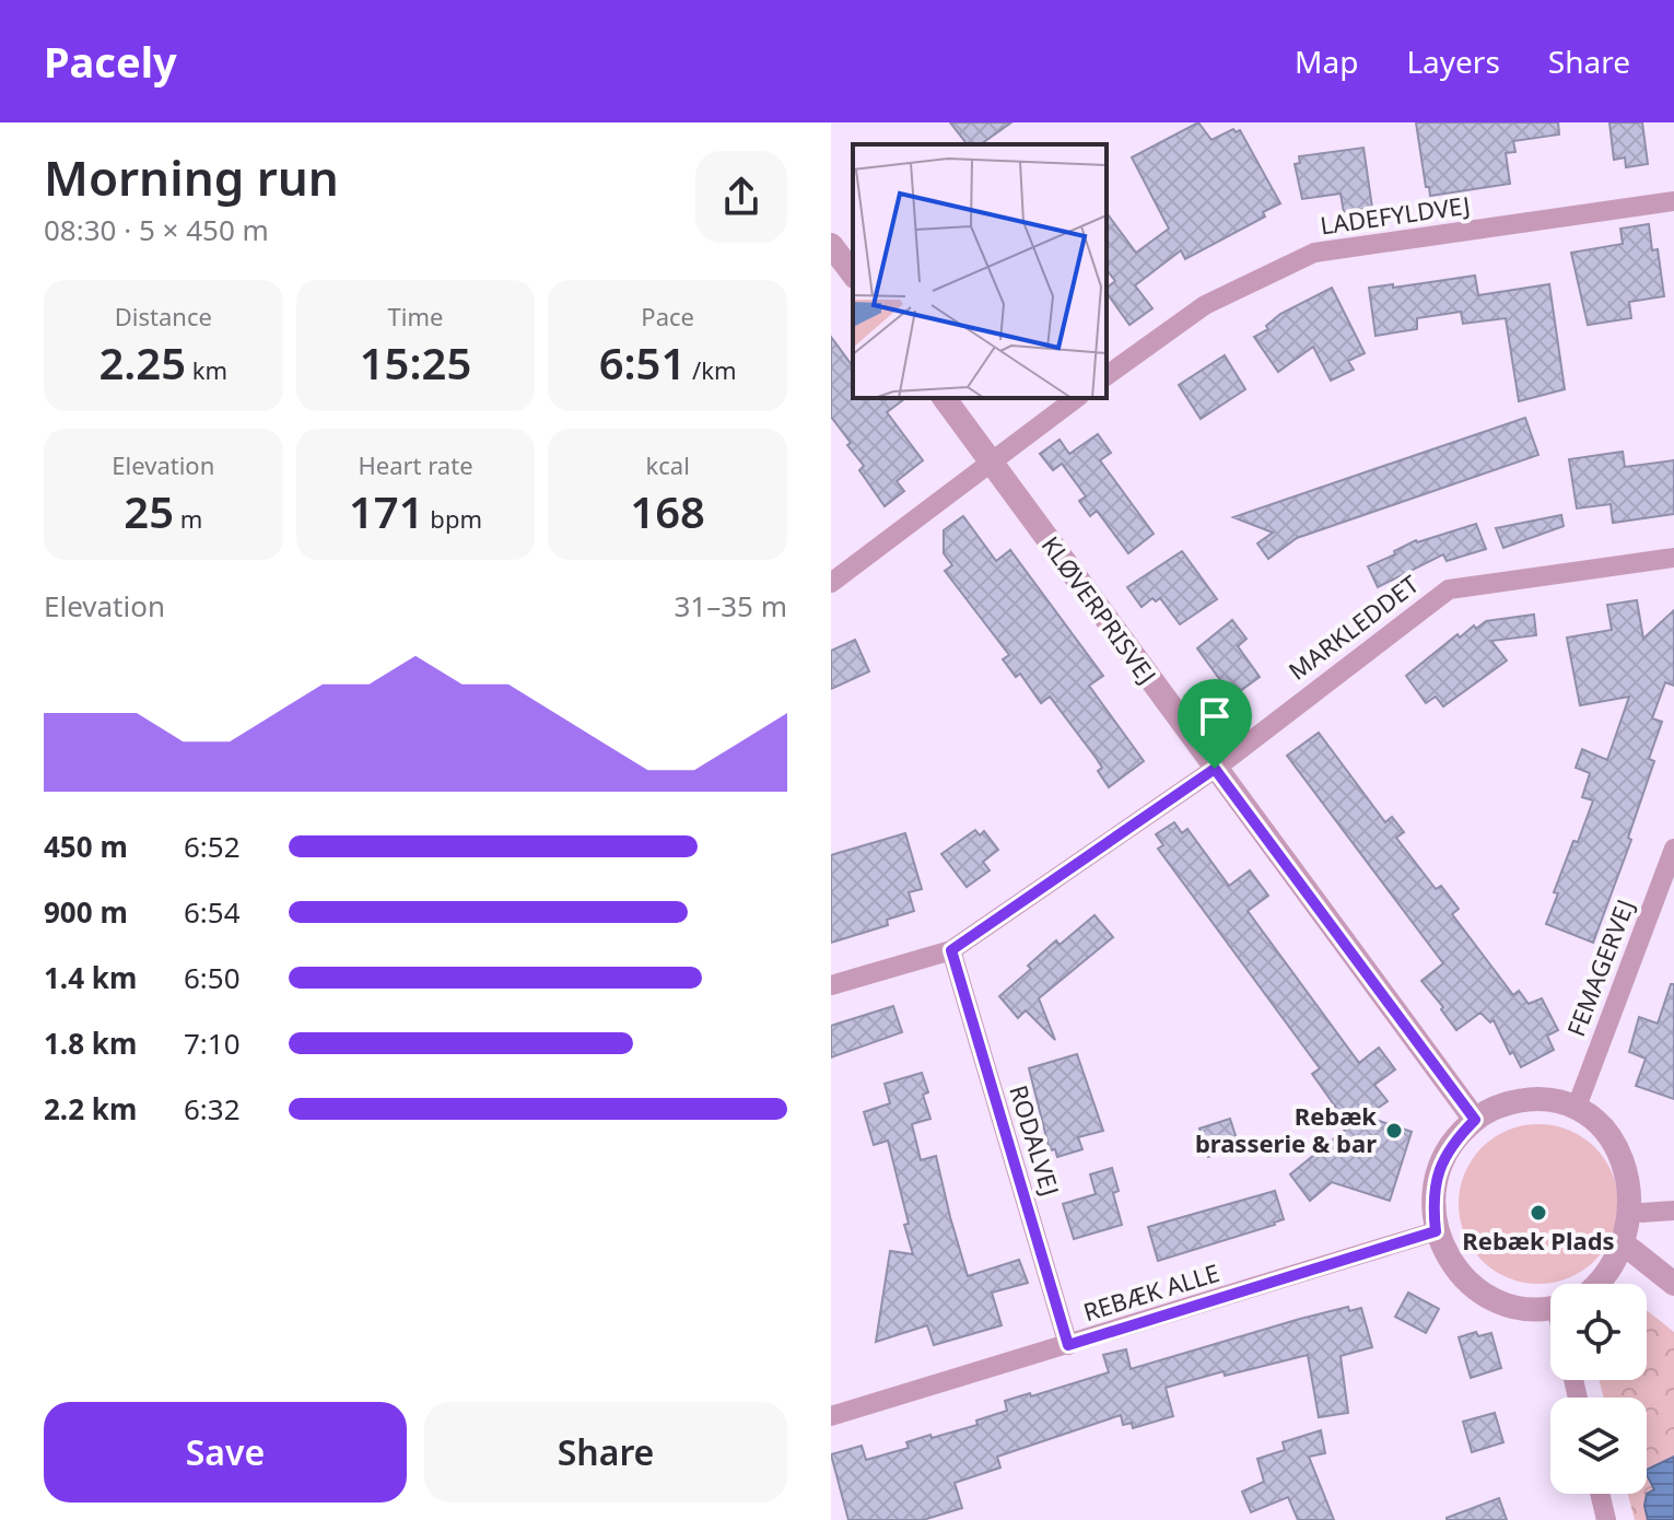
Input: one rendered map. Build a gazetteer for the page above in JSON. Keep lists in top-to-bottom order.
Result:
{
  "streets": {
    "street": [
      "LADEFYLDVEJ",
      "KLØVERPRISVEJ",
      "MARKLEDDET",
      "FEMAGERVEJ",
      "RODALVEJ",
      "REBÆK ALLE"
    ]
  },
  "crossings": [
    ["KLØVERPRISVEJ", "MARKLEDDET"],
    ["MARKLEDDET", "RODALVEJ"],
    ["RODALVEJ", "REBÆK ALLE"]
  ],
  "places": ["Rebæk brasserie & bar", "Rebæk Plads"],
  "page": {
    "header": "Pacely",
    "nav": ["Map", "Layers", "Share"],
    "heading": ["Morning run", "08:30 · 5 × 450 m"],
    "stats": [
      ["Distance", "2.25 km"],
      ["Time", "15:25"],
      ["Pace", "6:51 /km"],
      ["Elevation", "25 m"],
      ["Heart rate", "171 bpm"],
      ["kcal", "168"]
    ],
    "chart": ["Elevation", "31–35 m"],
    "list": [
      {
        "name": "450 m",
        "note": "6:52"
      },
      {
        "name": "900 m",
        "note": "6:54"
      },
      {
        "name": "1.4 km",
        "note": "6:50"
      },
      {
        "name": "1.8 km",
        "note": "7:10"
      },
      {
        "name": "2.2 km",
        "note": "6:32"
      }
    ],
    "buttons": ["Save", "Share"]
  }
}
